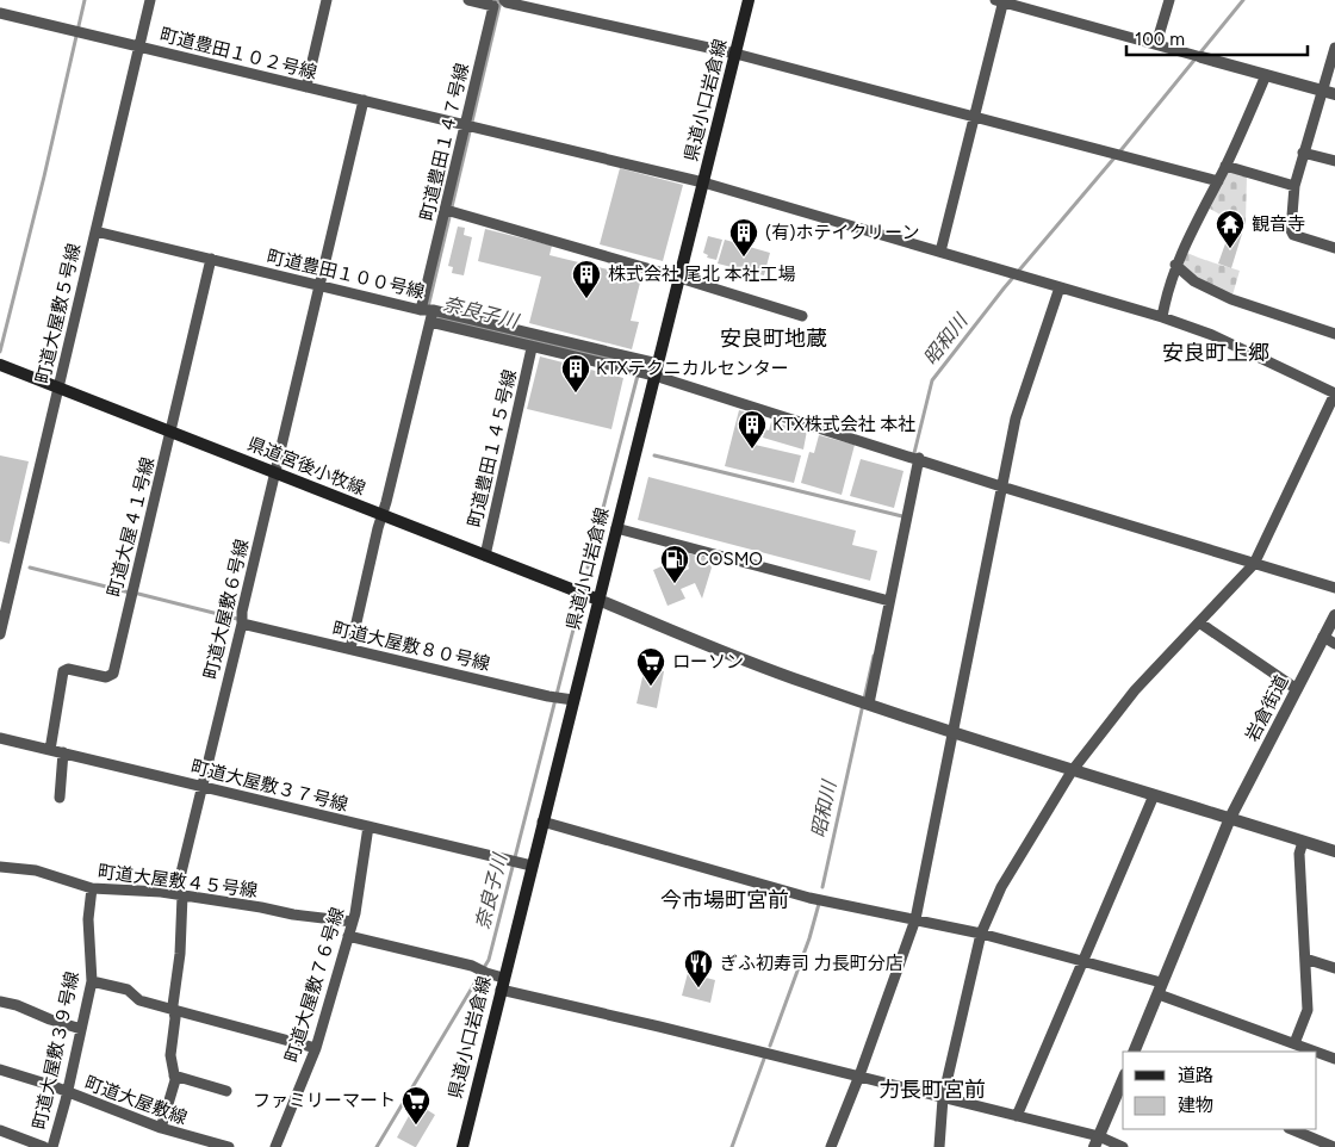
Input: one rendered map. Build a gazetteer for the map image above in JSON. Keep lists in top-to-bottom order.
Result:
{
  "streets": {
    "main road": ["県道小口岩倉線", "県道宮後小牧線"],
    "street": [
      "町道豊田１０２号線",
      "町道豊田１４７号線",
      "町道豊田１００号線",
      "町道大屋敷５号線",
      "町道豊田１４５号線",
      "町道大屋４１号線",
      "町道大屋敷６号線",
      "町道大屋敷８０号線",
      "岩倉街道",
      "町道大屋敷３７号線",
      "町道大屋敷４５号線",
      "町道大屋敷７６号線",
      "町道大屋敷３９号線",
      "町道大屋敷線"
    ]
  },
  "crossings": [
    ["町道豊田１０２号線", "県道小口岩倉線"],
    ["町道豊田１０２号線", "町道豊田１４７号線"],
    ["町道豊田１０２号線", "町道大屋敷５号線"],
    ["町道豊田１０２号線", "町道大屋敷６号線"],
    ["県道小口岩倉線", "町道豊田１００号線"],
    ["県道小口岩倉線", "県道宮後小牧線"],
    ["県道小口岩倉線", "町道大屋敷８０号線"],
    ["県道小口岩倉線", "町道大屋敷３７号線"],
    ["町道豊田１４７号線", "町道豊田１００号線"],
    ["町道豊田１００号線", "町道大屋敷５号線"],
    ["町道豊田１００号線", "町道大屋４１号線"],
    ["町道豊田１００号線", "町道大屋敷６号線"],
    ["町道大屋敷５号線", "県道宮後小牧線"],
    ["町道豊田１４５号線", "県道宮後小牧線"],
    ["県道宮後小牧線", "町道大屋４１号線"],
    ["県道宮後小牧線", "町道大屋敷６号線"],
    ["町道大屋４１号線", "町道大屋敷３７号線"],
    ["町道大屋敷６号線", "町道大屋敷８０号線"],
    ["町道大屋敷６号線", "町道大屋敷３７号線"],
    ["町道大屋敷６号線", "町道大屋敷４５号線"],
    ["町道大屋敷６号線", "町道大屋敷線"],
    ["町道大屋敷３７号線", "町道大屋敷７６号線"],
    ["町道大屋敷４５号線", "町道大屋敷７６号線"],
    ["町道大屋敷４５号線", "町道大屋敷３９号線"],
    ["町道大屋敷３９号線", "町道大屋敷線"]
  ],
  "districts": [
    "安良町地蔵",
    "安良町上郷",
    "今市場町宮前",
    "力長町宮前"
  ],
  "water": ["奈良子川", "昭和川"],
  "places": {
    "temple": ["観音寺"],
    "building": [
      "(有)ホテイクリーン",
      "株式会社 尾北 本社工場",
      "KTXテクニカルセンター",
      "KTX株式会社 本社"
    ],
    "fuel station": ["COSMO"],
    "supermarket": ["ローソン", "ファミリーマート"],
    "restaurant": ["ぎふ初寿司 力長町分店"]
  },
  "legend": ["道路", "建物"],
  "scale_bar": "100 m"
}
